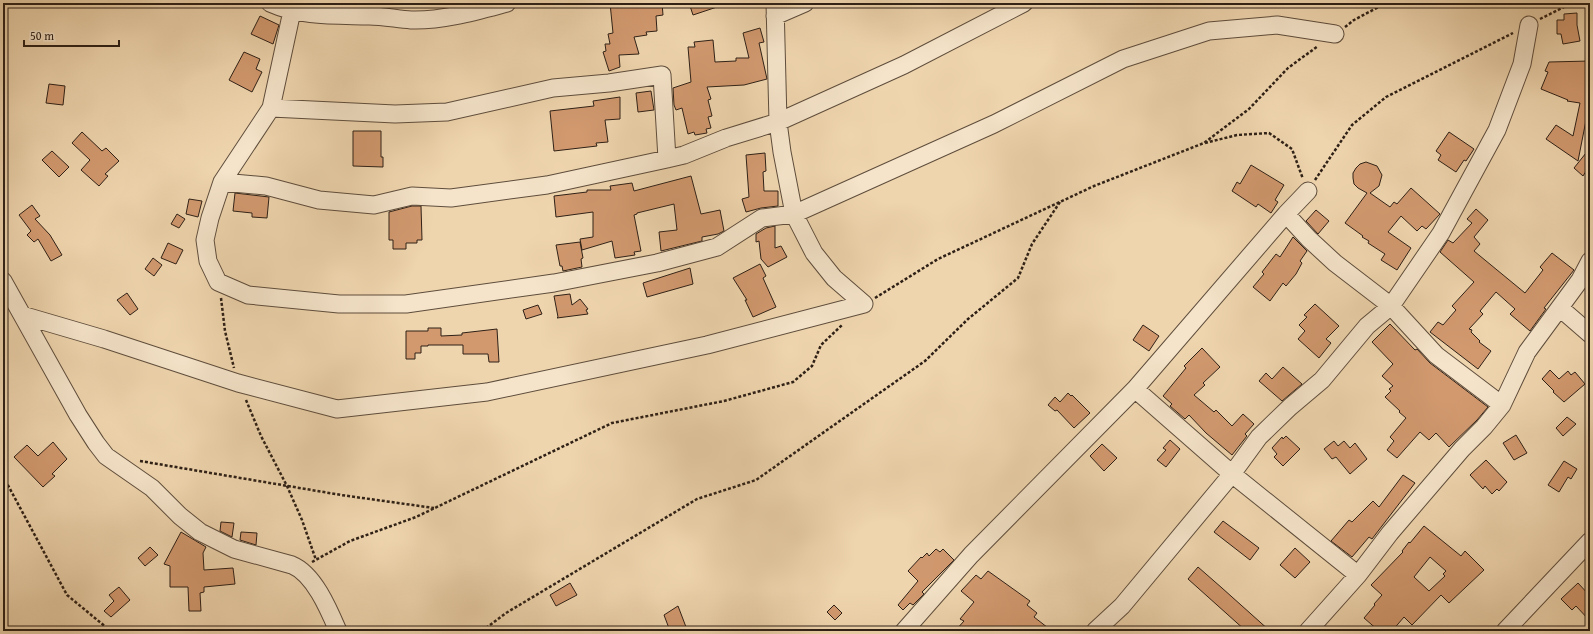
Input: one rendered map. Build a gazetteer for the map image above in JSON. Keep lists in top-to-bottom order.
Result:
{
  "scale_bar": "50 m"
}
